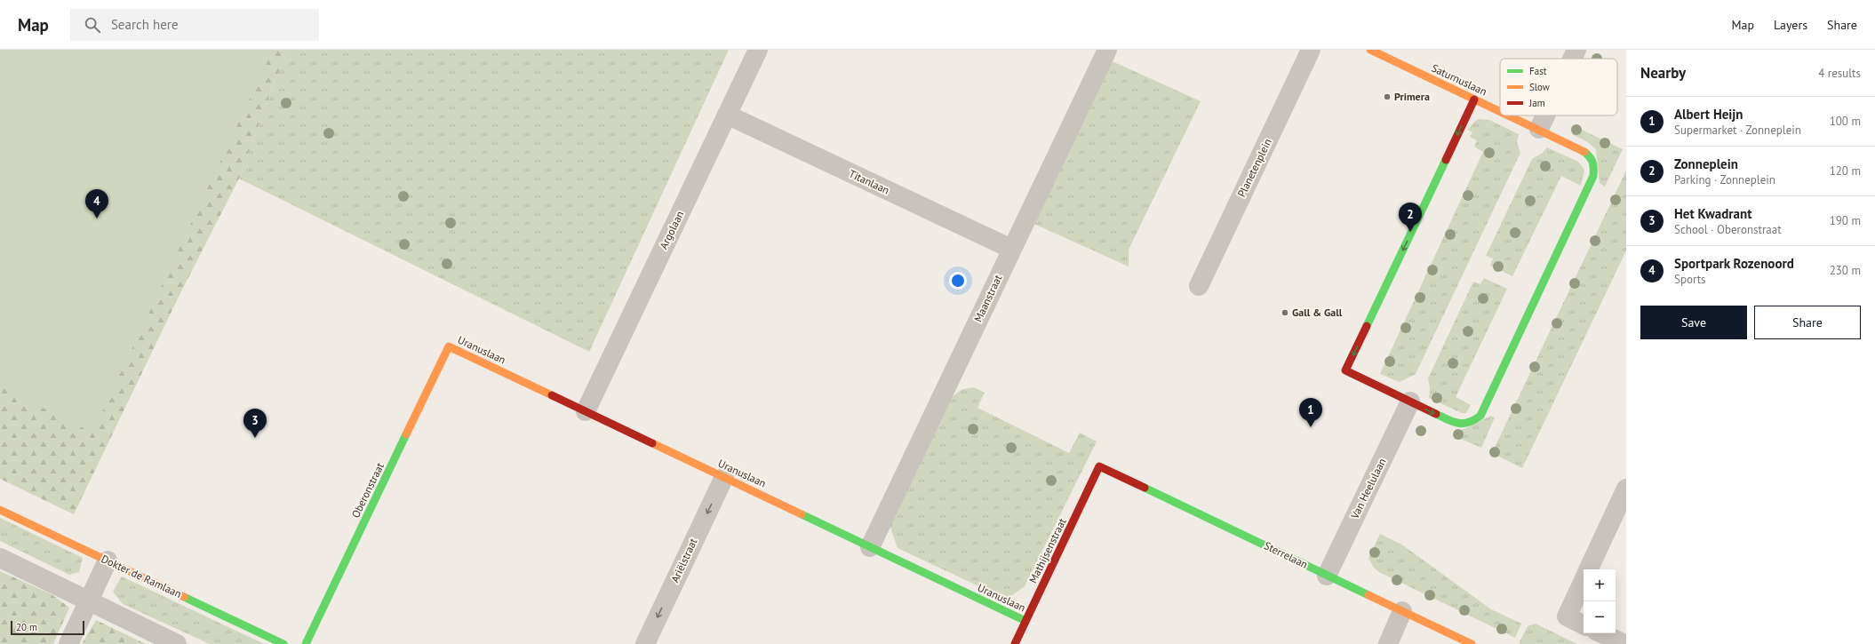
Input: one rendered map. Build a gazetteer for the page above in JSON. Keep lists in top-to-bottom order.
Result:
{
  "streets": {
    "street": [
      "Saturnuslaan",
      "Planetenplein",
      "Titanlaan",
      "Argolaan",
      "Maanstraat",
      "Uranuslaan",
      "Van Heelulaan",
      "Oberonstraat",
      "Mathijsenstraat",
      "Sterrelaan",
      "Ariëlstraat",
      "Dokter de Ramlaan"
    ]
  },
  "crossings": [
    ["Saturnuslaan", "Van Heelulaan"],
    ["Titanlaan", "Argolaan"],
    ["Titanlaan", "Maanstraat"],
    ["Argolaan", "Uranuslaan"],
    ["Maanstraat", "Uranuslaan"],
    ["Uranuslaan", "Oberonstraat"],
    ["Uranuslaan", "Mathijsenstraat"],
    ["Uranuslaan", "Ariëlstraat"],
    ["Van Heelulaan", "Sterrelaan"],
    ["Mathijsenstraat", "Sterrelaan"]
  ],
  "one_way": ["Ariëlstraat"],
  "places": ["Primera", "Gall & Gall"],
  "legend": ["Fast", "Slow", "Jam"],
  "scale_bar": "20 m",
  "page": {
    "header": "Map",
    "search": "Search here",
    "nav": ["Map", "Layers", "Share"],
    "heading": ["Nearby", "4 results"],
    "list": [
      {
        "mark": "1",
        "name": "Albert Heijn",
        "note": "Supermarket · Zonneplein",
        "value": "100 m"
      },
      {
        "mark": "2",
        "name": "Zonneplein",
        "note": "Parking · Zonneplein",
        "value": "120 m"
      },
      {
        "mark": "3",
        "name": "Het Kwadrant",
        "note": "School · Oberonstraat",
        "value": "190 m"
      },
      {
        "mark": "4",
        "name": "Sportpark Rozenoord",
        "note": "Sports",
        "value": "230 m"
      }
    ],
    "pins": [
      "4",
      "2",
      "1",
      "3"
    ],
    "buttons": ["Save", "Share"],
    "map_buttons": ["+", "−"],
    "scale": "20 m"
  }
}
